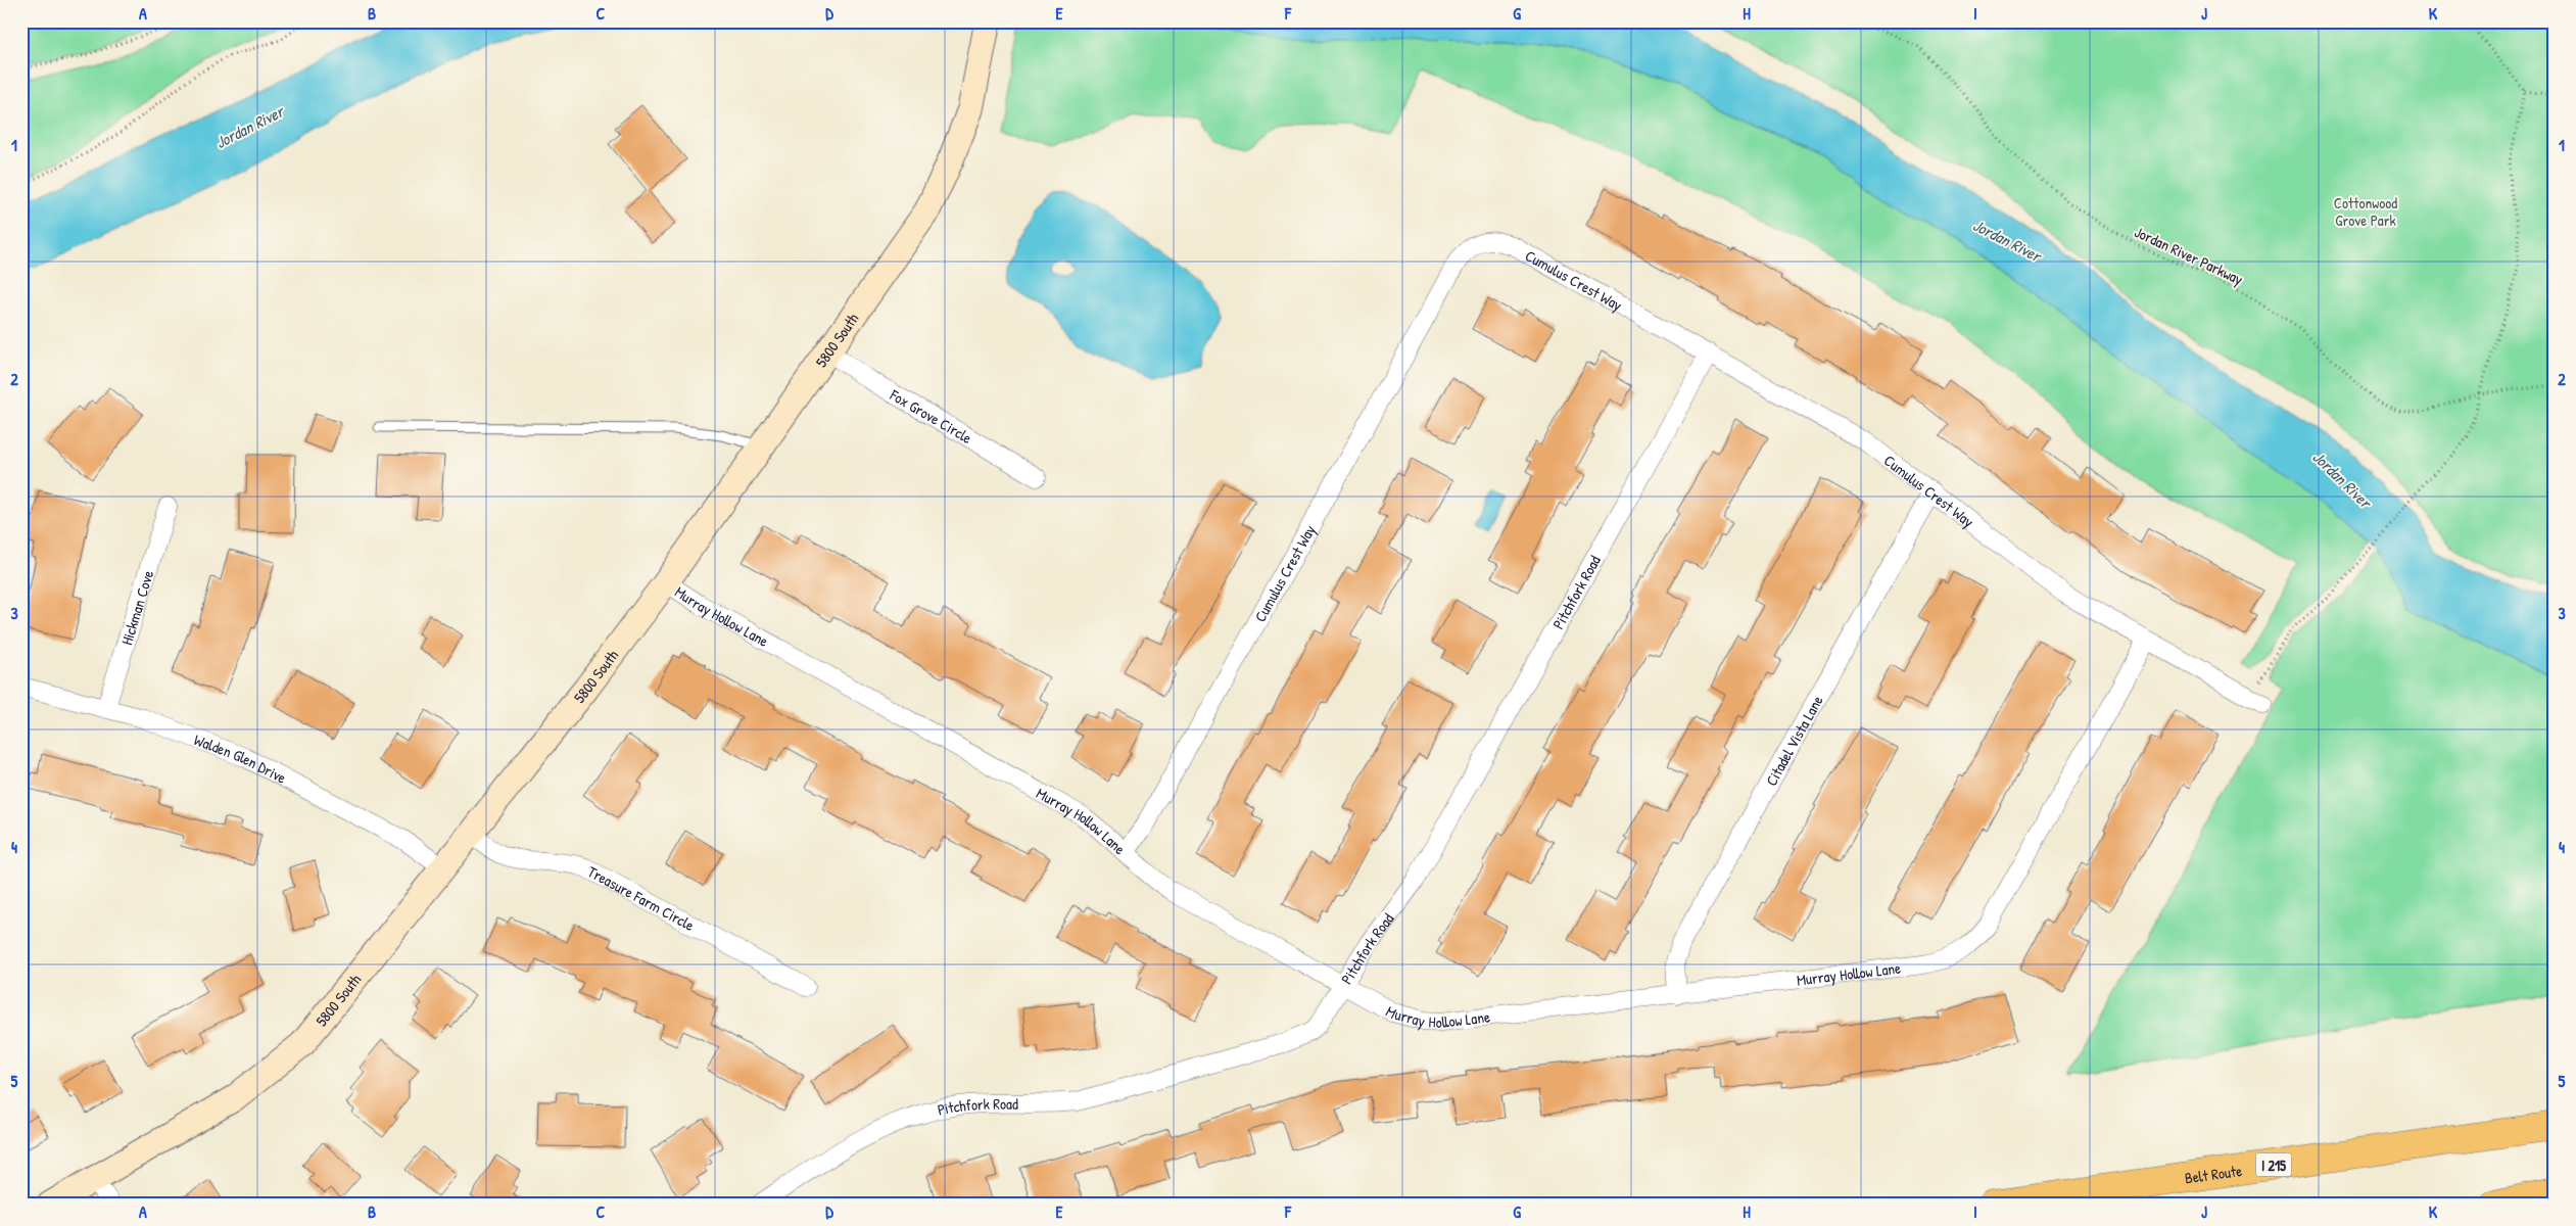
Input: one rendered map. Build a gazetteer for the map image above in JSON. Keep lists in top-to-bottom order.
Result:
{
  "streets": {
    "highway": ["I 215", "Belt Route"],
    "street": [
      "Cumulus Crest Way",
      "5800 South",
      "Fox Grove Circle",
      "Pitchfork Road",
      "Hickman Cove",
      "Murray Hollow Lane",
      "Citadel Vista Lane",
      "Walden Glen Drive",
      "Treasure Farm Circle"
    ],
    "path": ["Jordan River Parkway"]
  },
  "crossings": [
    ["Cumulus Crest Way", "Pitchfork Road"],
    ["Cumulus Crest Way", "Murray Hollow Lane"],
    ["Cumulus Crest Way", "Citadel Vista Lane"],
    ["5800 South", "Fox Grove Circle"],
    ["5800 South", "Murray Hollow Lane"],
    ["5800 South", "Walden Glen Drive"],
    ["5800 South", "Treasure Farm Circle"],
    ["Pitchfork Road", "Murray Hollow Lane"],
    ["Hickman Cove", "Walden Glen Drive"],
    ["Murray Hollow Lane", "Citadel Vista Lane"]
  ],
  "water": ["Jordan River"],
  "parks": ["Cottonwood Grove Park"],
  "grid": {
    "columns": [
      "A",
      "B",
      "C",
      "D",
      "E",
      "F",
      "G",
      "H",
      "I",
      "J",
      "K"
    ],
    "rows": [
      "1",
      "2",
      "3",
      "4",
      "5"
    ]
  }
}
